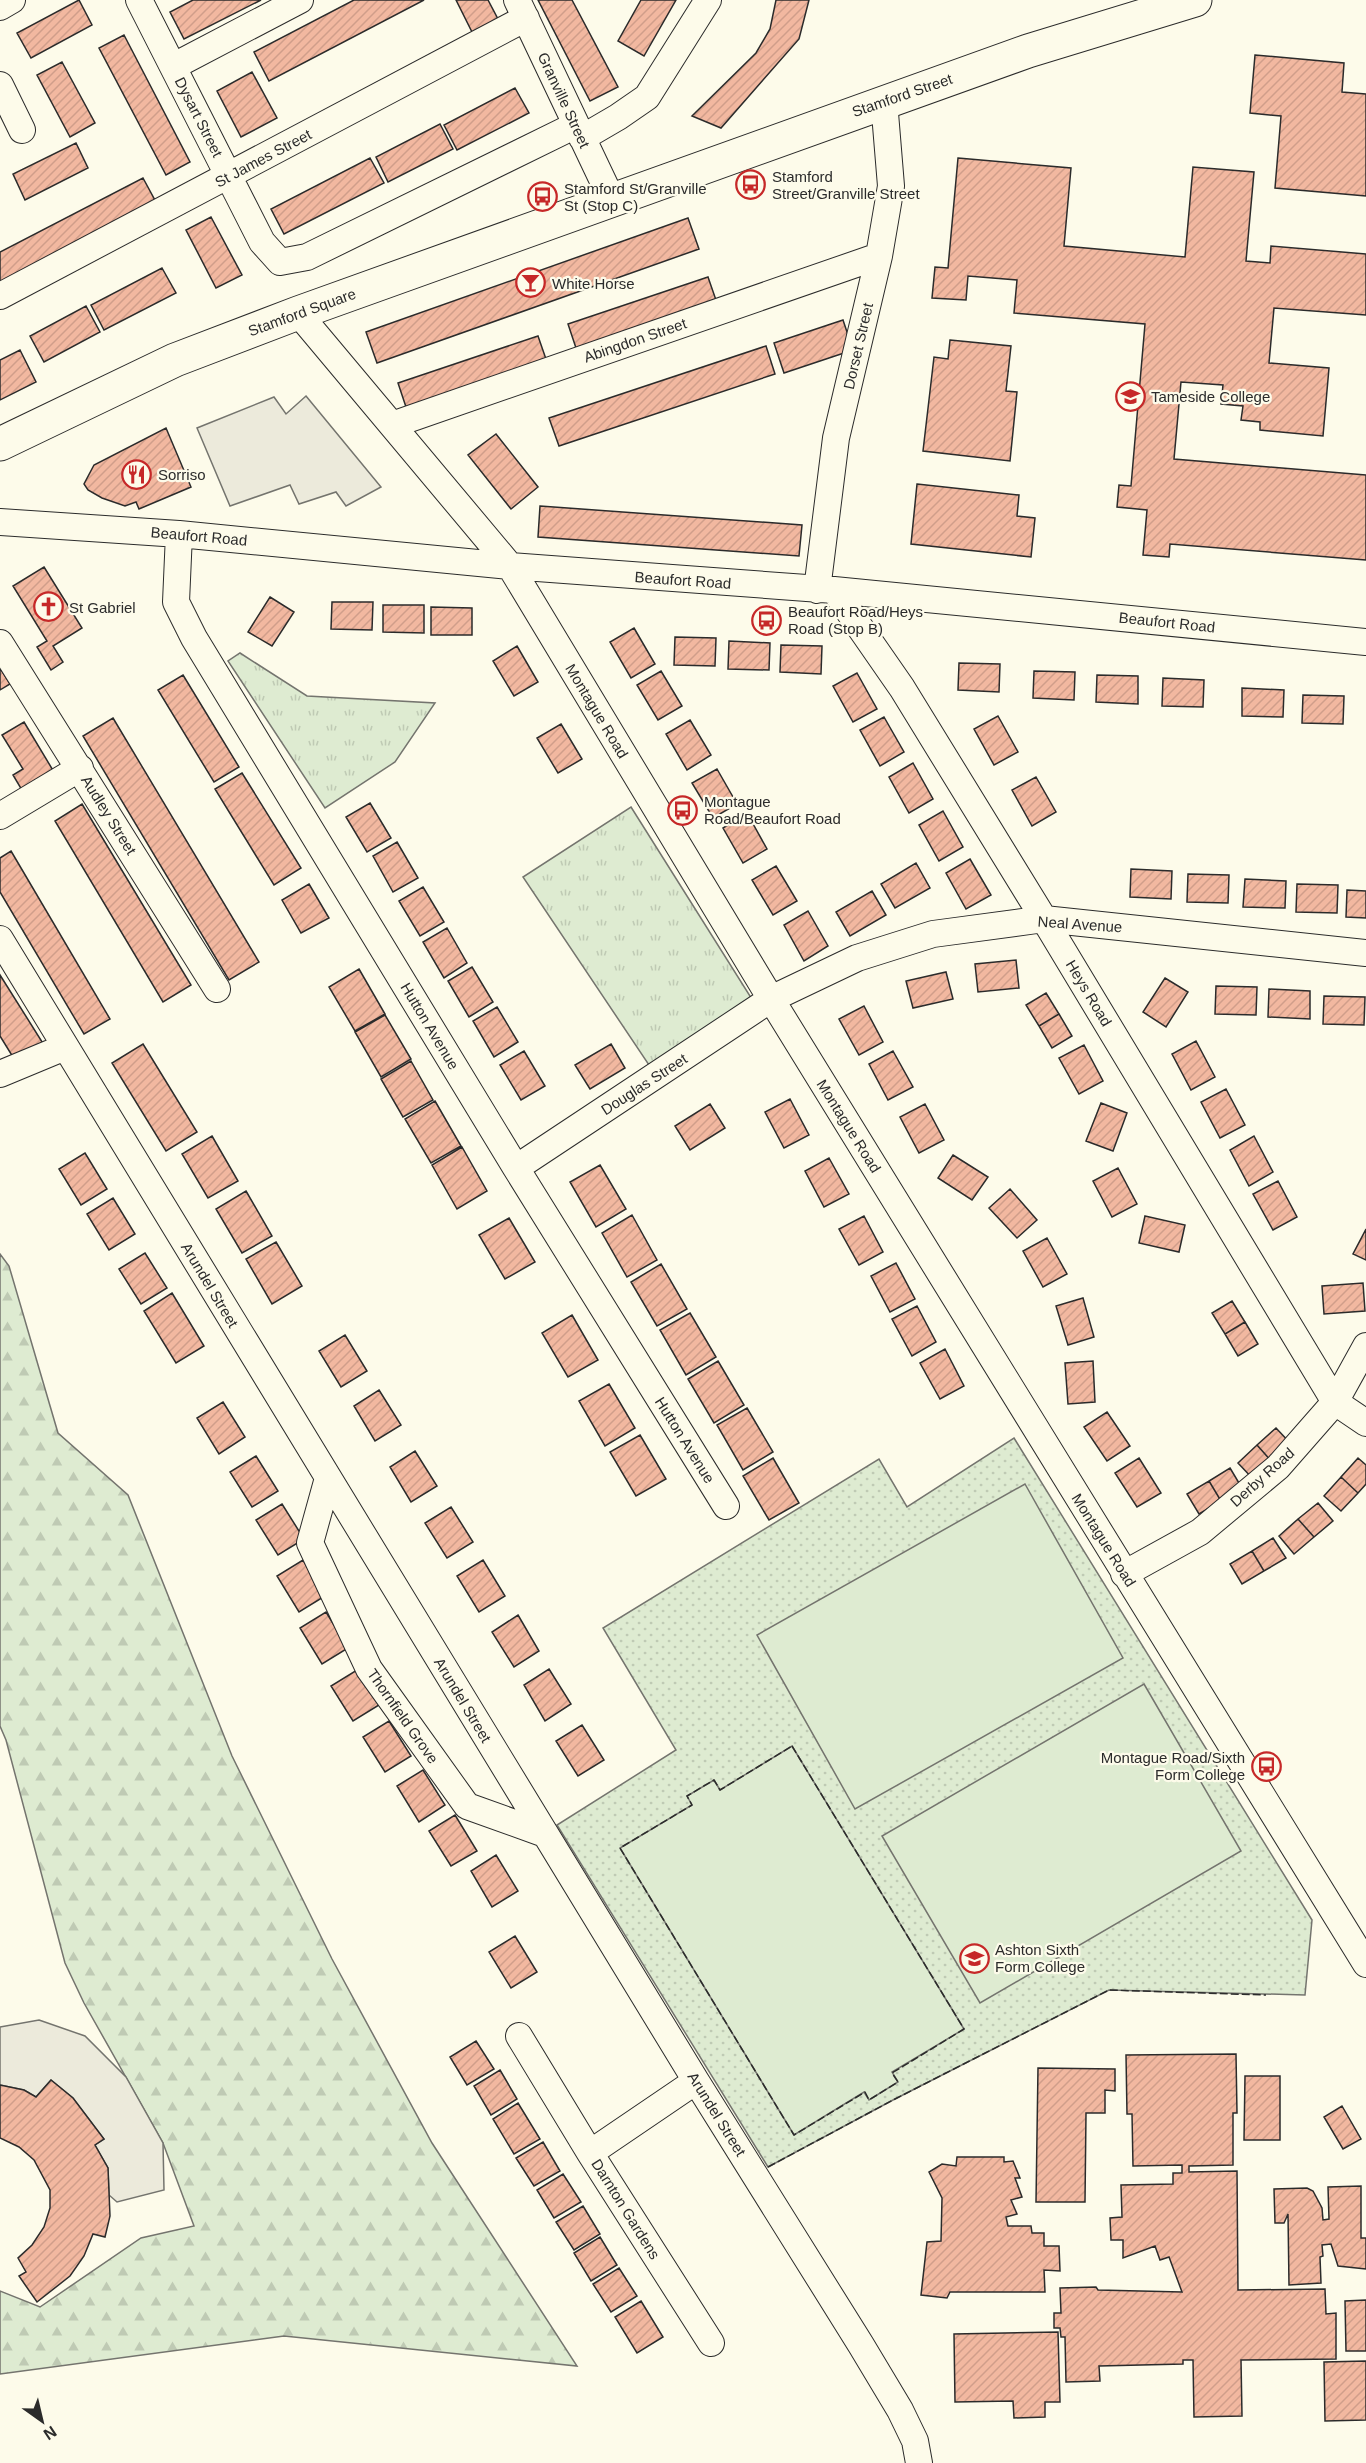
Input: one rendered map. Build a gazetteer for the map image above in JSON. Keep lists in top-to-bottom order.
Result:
{
  "streets": {
    "highway": ["Stamford Street", "Stamford Square"],
    "street": [
      "Granville Street",
      "Dysart Street",
      "St James Street",
      "Abingdon Street",
      "Dorset Street",
      "Beaufort Road",
      "Montague Road",
      "Audley Street",
      "Neal Avenue",
      "Heys Road",
      "Hutton Avenue",
      "Douglas Street",
      "Arundel Street",
      "Derby Road",
      "Thornfield Grove",
      "Darnton Gardens"
    ]
  },
  "crossings": [
    ["Stamford Street", "Granville Street"],
    ["Stamford Street", "Stamford Square"],
    ["Stamford Street", "Dorset Street"],
    ["Granville Street", "Dysart Street"],
    ["Granville Street", "St James Street"],
    ["Granville Street", "Stamford Square"],
    ["Dysart Street", "St James Street"],
    ["Stamford Square", "Montague Road"],
    ["Abingdon Street", "Dorset Street"],
    ["Abingdon Street", "Montague Road"],
    ["Dorset Street", "Beaufort Road"],
    ["Dorset Street", "Heys Road"],
    ["Beaufort Road", "Montague Road"],
    ["Beaufort Road", "Heys Road"],
    ["Beaufort Road", "Hutton Avenue"],
    ["Montague Road", "Neal Avenue"],
    ["Montague Road", "Douglas Street"],
    ["Montague Road", "Derby Road"],
    ["Neal Avenue", "Heys Road"],
    ["Neal Avenue", "Douglas Street"],
    ["Heys Road", "Derby Road"],
    ["Hutton Avenue", "Douglas Street"],
    ["Arundel Street", "Thornfield Grove"],
    ["Arundel Street", "Darnton Gardens"]
  ],
  "places": {
    "bus stop": [
      "Stamford Street/Granville Street",
      "Stamford St/Granville St (Stop C)",
      "Beaufort Road/Heys Road (Stop B)",
      "Montague Road/Beaufort Road",
      "Montague Road/Sixth Form College"
    ],
    "bar": ["White Horse"],
    "school or university": ["Tameside College", "Ashton Sixth Form College"],
    "restaurant": ["Sorriso"],
    "church": ["St Gabriel"]
  },
  "north": "bottom right"
}
